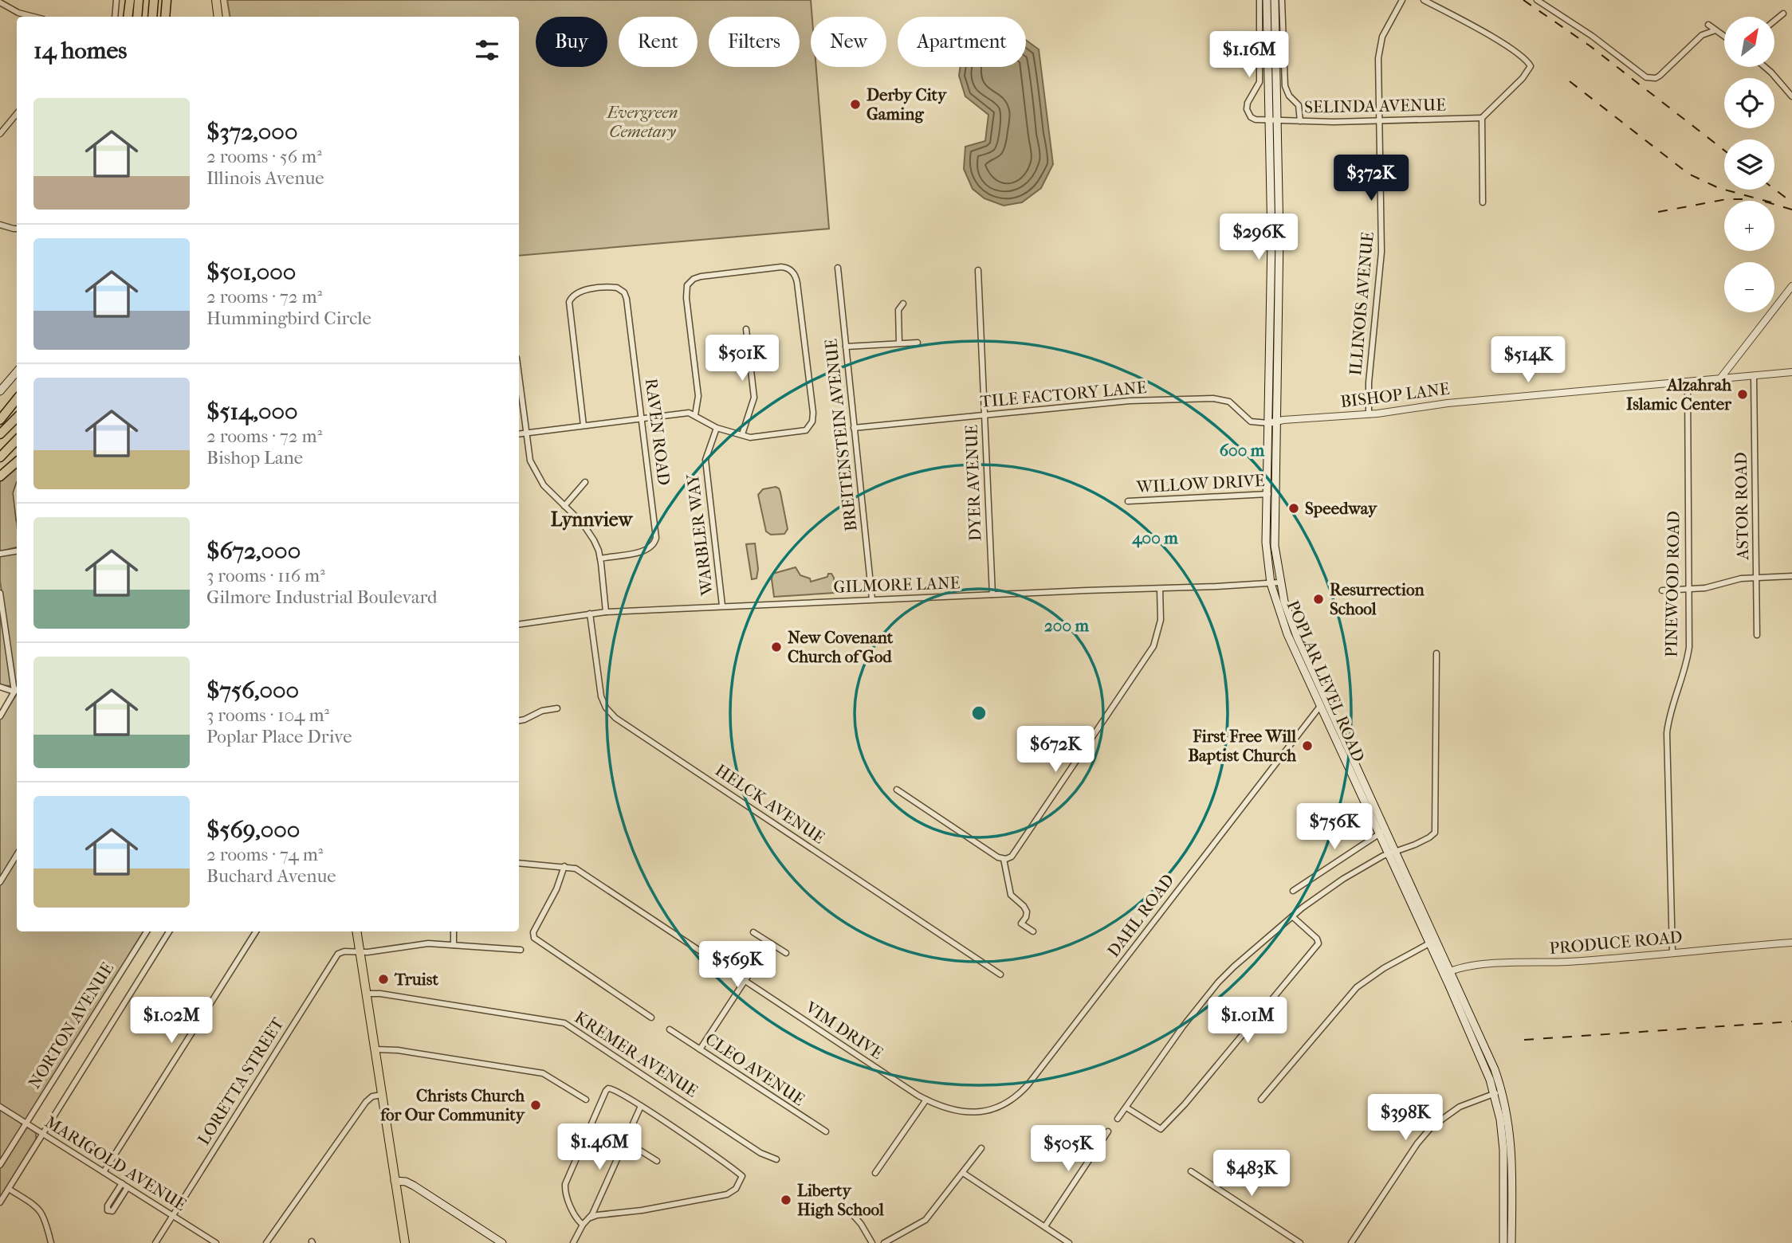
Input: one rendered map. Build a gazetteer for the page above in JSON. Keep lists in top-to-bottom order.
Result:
{
  "streets": {
    "main road": ["POPLAR LEVEL ROAD"],
    "street": [
      "SELINDA AVENUE",
      "ILLINOIS AVENUE",
      "TILE FACTORY LANE",
      "BISHOP LANE",
      "RAVEN ROAD",
      "BREITENSTEIN AVENUE",
      "DYER AVENUE",
      "WILLOW DRIVE",
      "ASTOR ROAD",
      "WARBLER WAY",
      "PINEWOOD ROAD",
      "GILMORE LANE",
      "HELCK AVENUE",
      "DAHL ROAD",
      "PRODUCE ROAD",
      "NORTON AVENUE",
      "VIM DRIVE",
      "KREMER AVENUE",
      "CLEO AVENUE",
      "LORETTA STREET",
      "MARIGOLD AVENUE"
    ]
  },
  "crossings": [
    ["SELINDA AVENUE", "ILLINOIS AVENUE"],
    ["SELINDA AVENUE", "POPLAR LEVEL ROAD"],
    ["ILLINOIS AVENUE", "BISHOP LANE"],
    ["TILE FACTORY LANE", "BISHOP LANE"],
    ["TILE FACTORY LANE", "BREITENSTEIN AVENUE"],
    ["TILE FACTORY LANE", "DYER AVENUE"],
    ["TILE FACTORY LANE", "POPLAR LEVEL ROAD"],
    ["BISHOP LANE", "ASTOR ROAD"],
    ["BISHOP LANE", "PINEWOOD ROAD"],
    ["BISHOP LANE", "POPLAR LEVEL ROAD"],
    ["BREITENSTEIN AVENUE", "GILMORE LANE"],
    ["DYER AVENUE", "GILMORE LANE"],
    ["WILLOW DRIVE", "POPLAR LEVEL ROAD"],
    ["WARBLER WAY", "GILMORE LANE"],
    ["PINEWOOD ROAD", "PRODUCE ROAD"],
    ["GILMORE LANE", "POPLAR LEVEL ROAD"],
    ["GILMORE LANE", "HELCK AVENUE"],
    ["POPLAR LEVEL ROAD", "DAHL ROAD"],
    ["POPLAR LEVEL ROAD", "PRODUCE ROAD"],
    ["DAHL ROAD", "VIM DRIVE"],
    ["NORTON AVENUE", "MARIGOLD AVENUE"],
    ["LORETTA STREET", "MARIGOLD AVENUE"]
  ],
  "districts": ["Lynnview"],
  "parks": ["Evergreen Cemetary"],
  "places": [
    "Derby City Gaming",
    "Alzahrah Islamic Center",
    "Speedway",
    "Resurrection School",
    "New Covenant Church of God",
    "First Free Will Baptist Church",
    "Truist",
    "Christs Church for Our Community",
    "Liberty High School"
  ],
  "north": "top right",
  "page": {
    "map_buttons": ["+", "−"],
    "chip": [
      "Buy",
      "Rent",
      "Filters",
      "New",
      "Apartment"
    ],
    "heading": "14 homes",
    "price": [
      "$1.16M",
      "$372K",
      "$296K",
      "$501K",
      "$514K",
      "$672K",
      "$756K",
      "$569K",
      "$1.02M",
      "$1.01M",
      "$398K",
      "$1.46M",
      "$505K",
      "$483K"
    ],
    "list": [
      {
        "name": "$372,000",
        "note": "2 rooms · 56 m² · Illinois Avenue"
      },
      {
        "name": "$501,000",
        "note": "2 rooms · 72 m² · Hummingbird Circle"
      },
      {
        "name": "$514,000",
        "note": "2 rooms · 72 m² · Bishop Lane"
      },
      {
        "name": "$672,000",
        "note": "3 rooms · 116 m² · Gilmore Industrial Boulevard"
      },
      {
        "name": "$756,000",
        "note": "3 rooms · 104 m² · Poplar Place Drive"
      },
      {
        "name": "$569,000",
        "note": "2 rooms · 74 m² · Buchard Avenue"
      }
    ]
  },
  "rings": ["600 m", "400 m", "200 m"]
}
